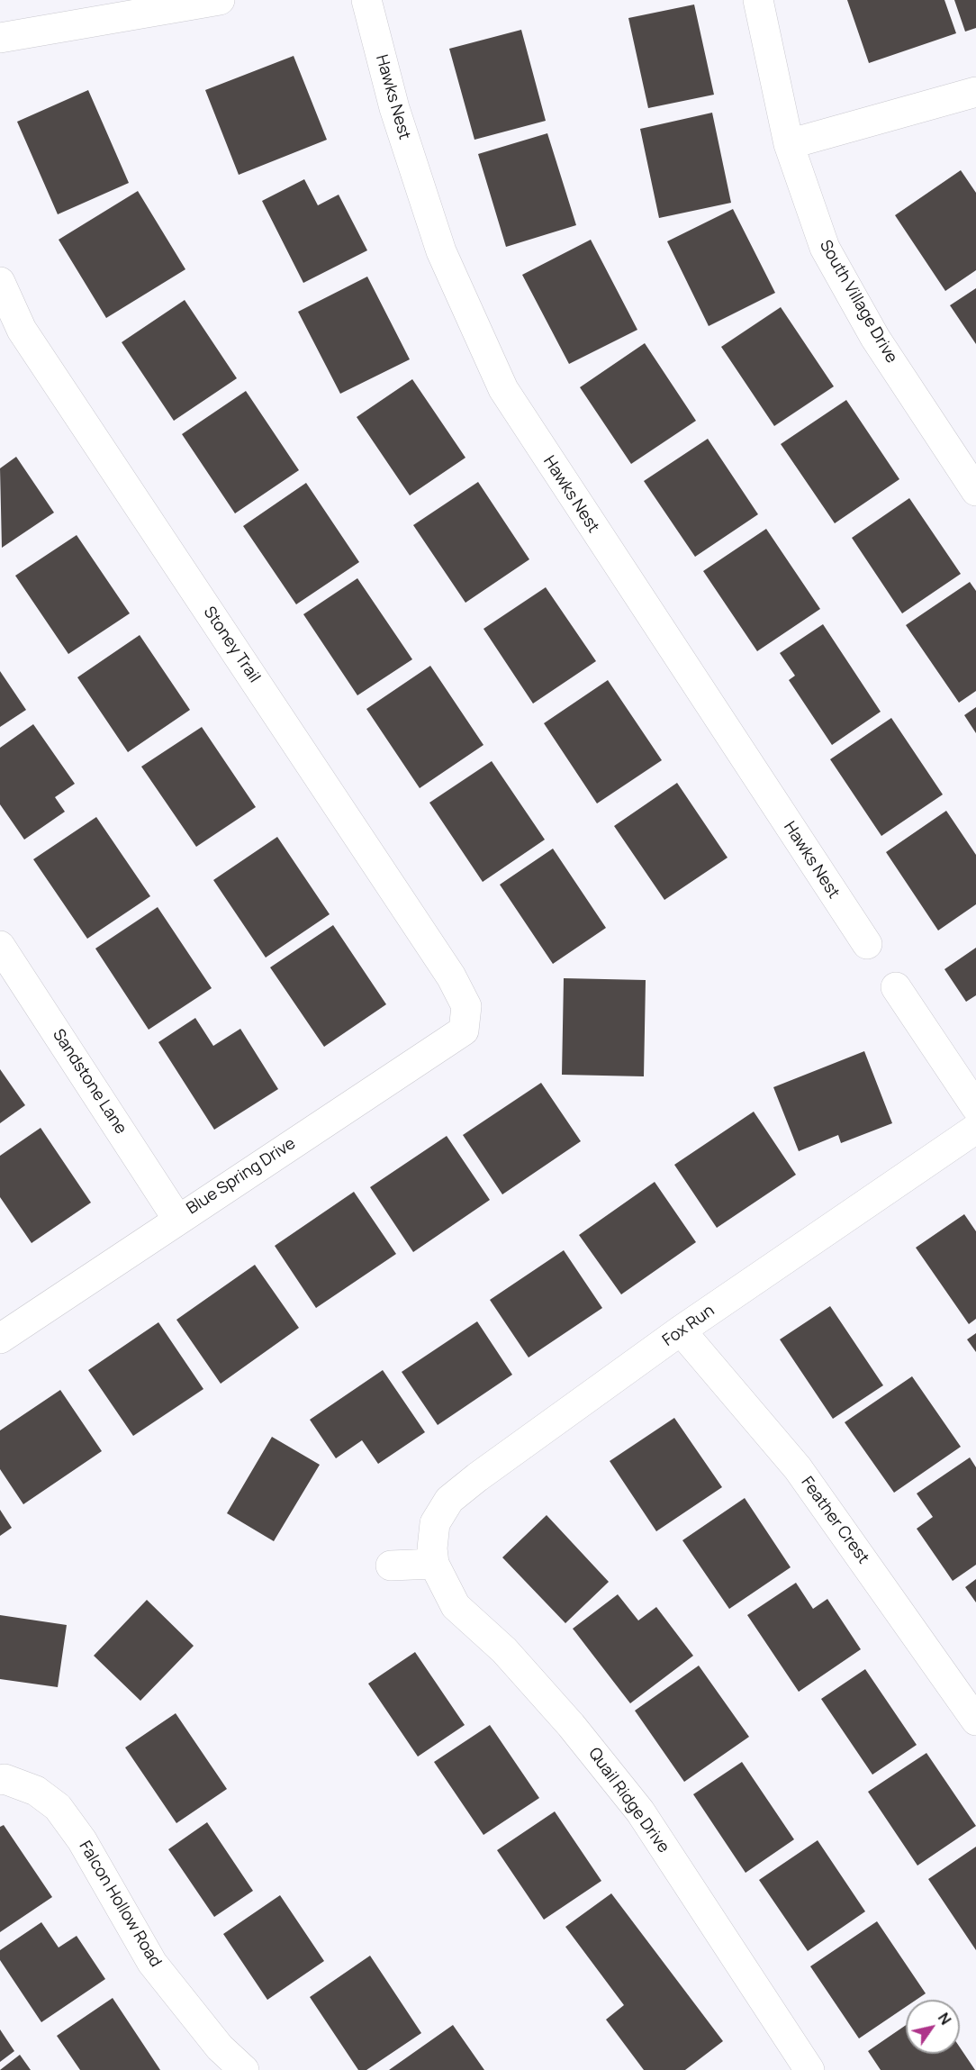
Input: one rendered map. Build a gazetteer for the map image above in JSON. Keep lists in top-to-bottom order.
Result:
{
  "streets": {
    "street": [
      "Hawks Nest",
      "South Village Drive",
      "Stoney Trail",
      "Sandstone Lane",
      "Blue Spring Drive",
      "Fox Run",
      "Feather Crest",
      "Quail Ridge Drive",
      "Falcon Hollow Road"
    ]
  },
  "crossings": [
    ["Stoney Trail", "Blue Spring Drive"],
    ["Sandstone Lane", "Blue Spring Drive"],
    ["Fox Run", "Feather Crest"],
    ["Fox Run", "Quail Ridge Drive"]
  ],
  "north": "top right"
}
